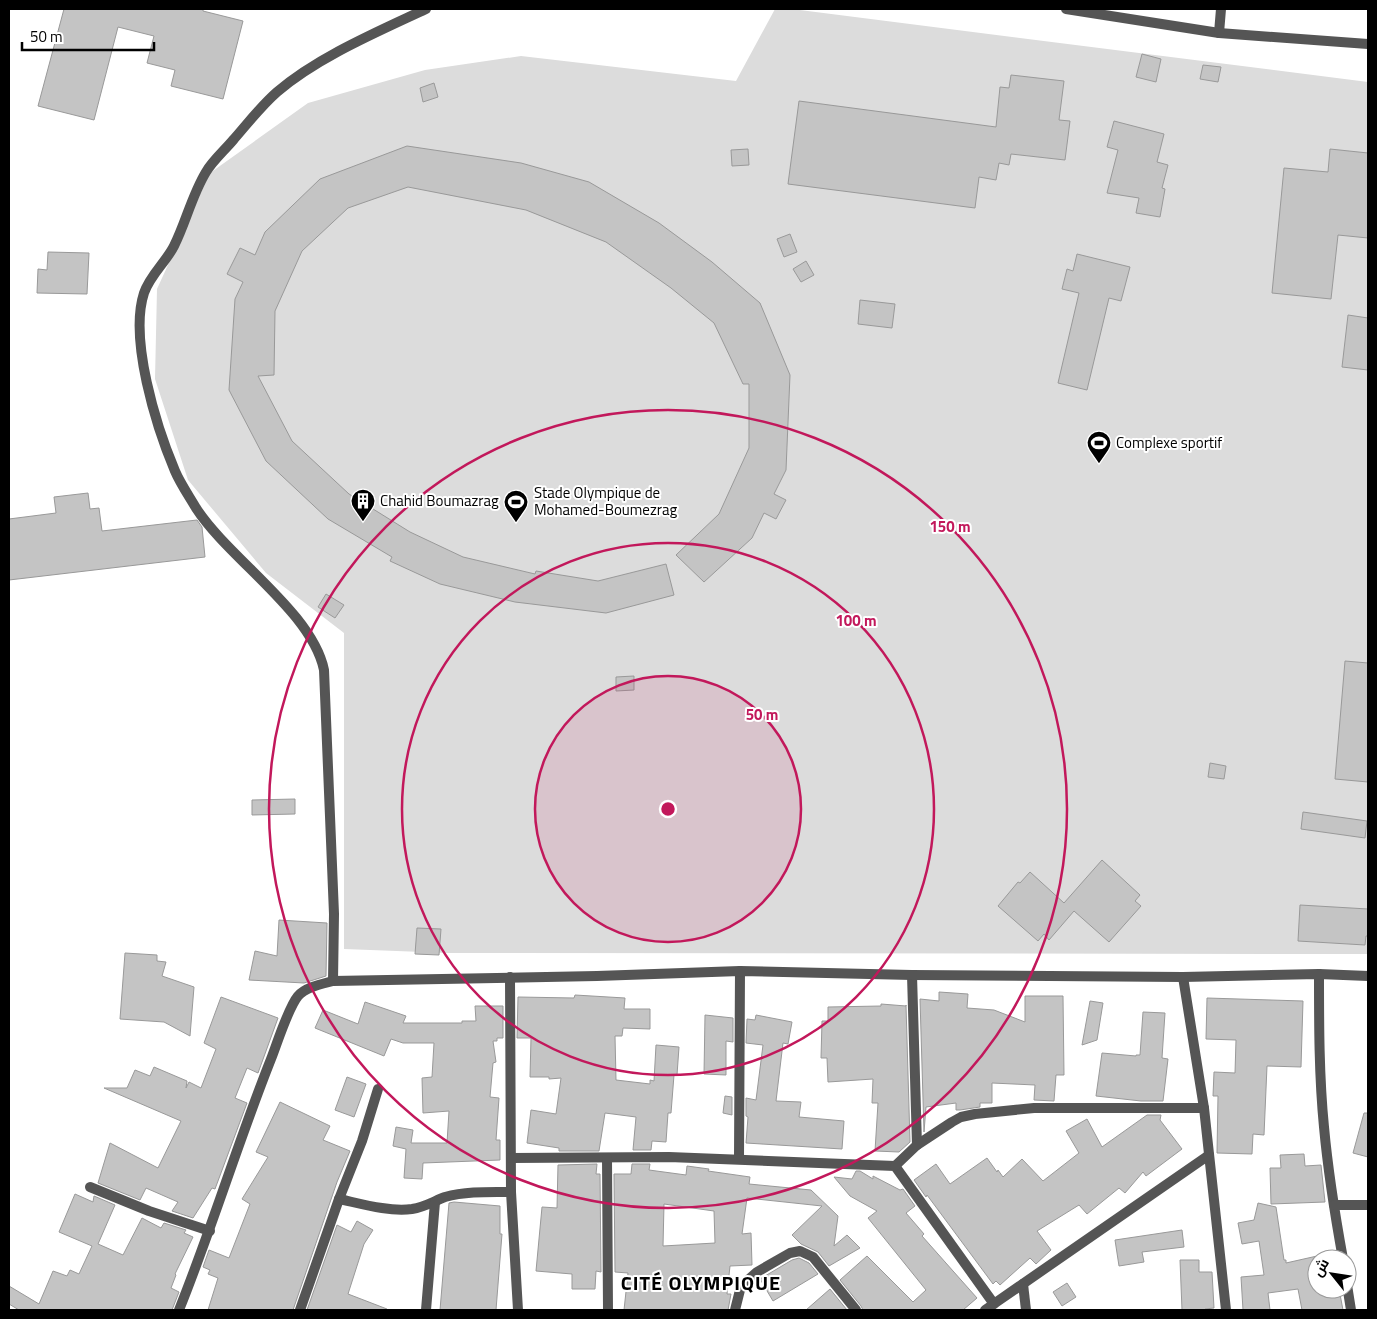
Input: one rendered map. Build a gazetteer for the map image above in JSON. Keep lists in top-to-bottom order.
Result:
{
  "districts": ["CITÉ OLYMPIQUE"],
  "places": {
    "sports": ["Complexe sportif", "Stade Olympique de Mohamed-Boumezrag"],
    "building": ["Chahid Boumazrag"]
  },
  "scale_bar": "50 m",
  "north": "top left",
  "rings": ["150 m", "100 m", "50 m"]
}
